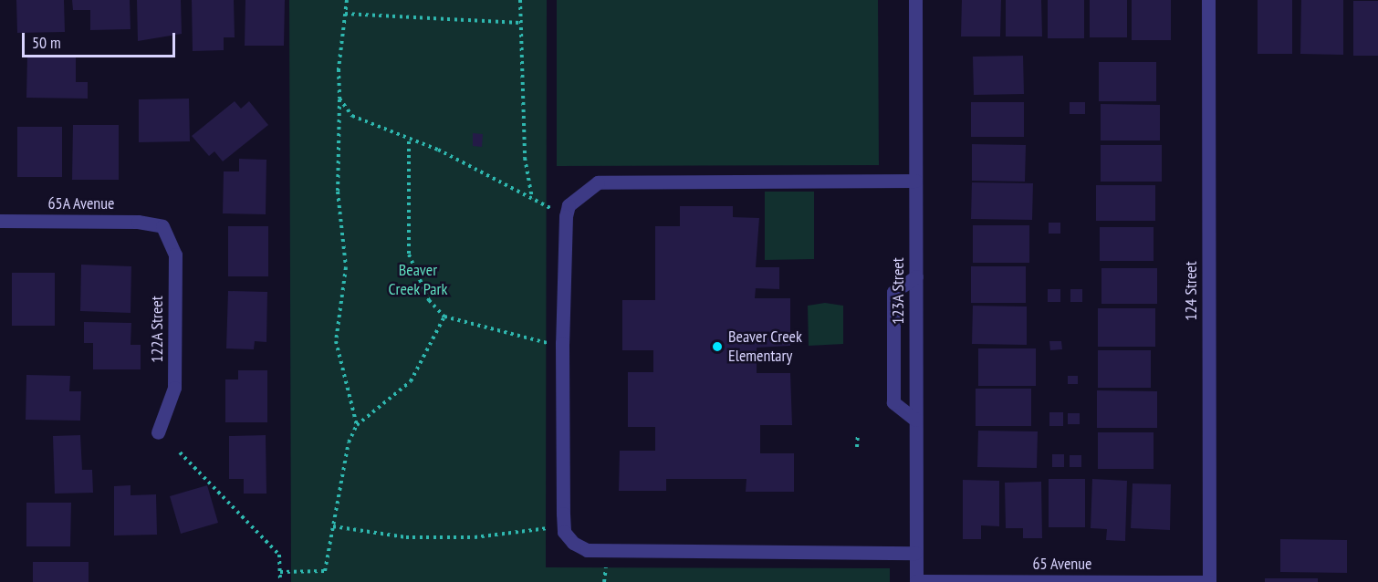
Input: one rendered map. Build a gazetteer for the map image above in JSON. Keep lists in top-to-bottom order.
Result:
{
  "streets": {
    "street": [
      "65A Avenue",
      "123A Street",
      "124 Street",
      "122A Street",
      "65 Avenue"
    ]
  },
  "crossings": [
    ["65A Avenue", "122A Street"],
    ["123A Street", "65 Avenue"],
    ["124 Street", "65 Avenue"]
  ],
  "parks": ["Beaver Creek Park"],
  "places": ["Beaver Creek Elementary"],
  "scale_bar": "50 m"
}
